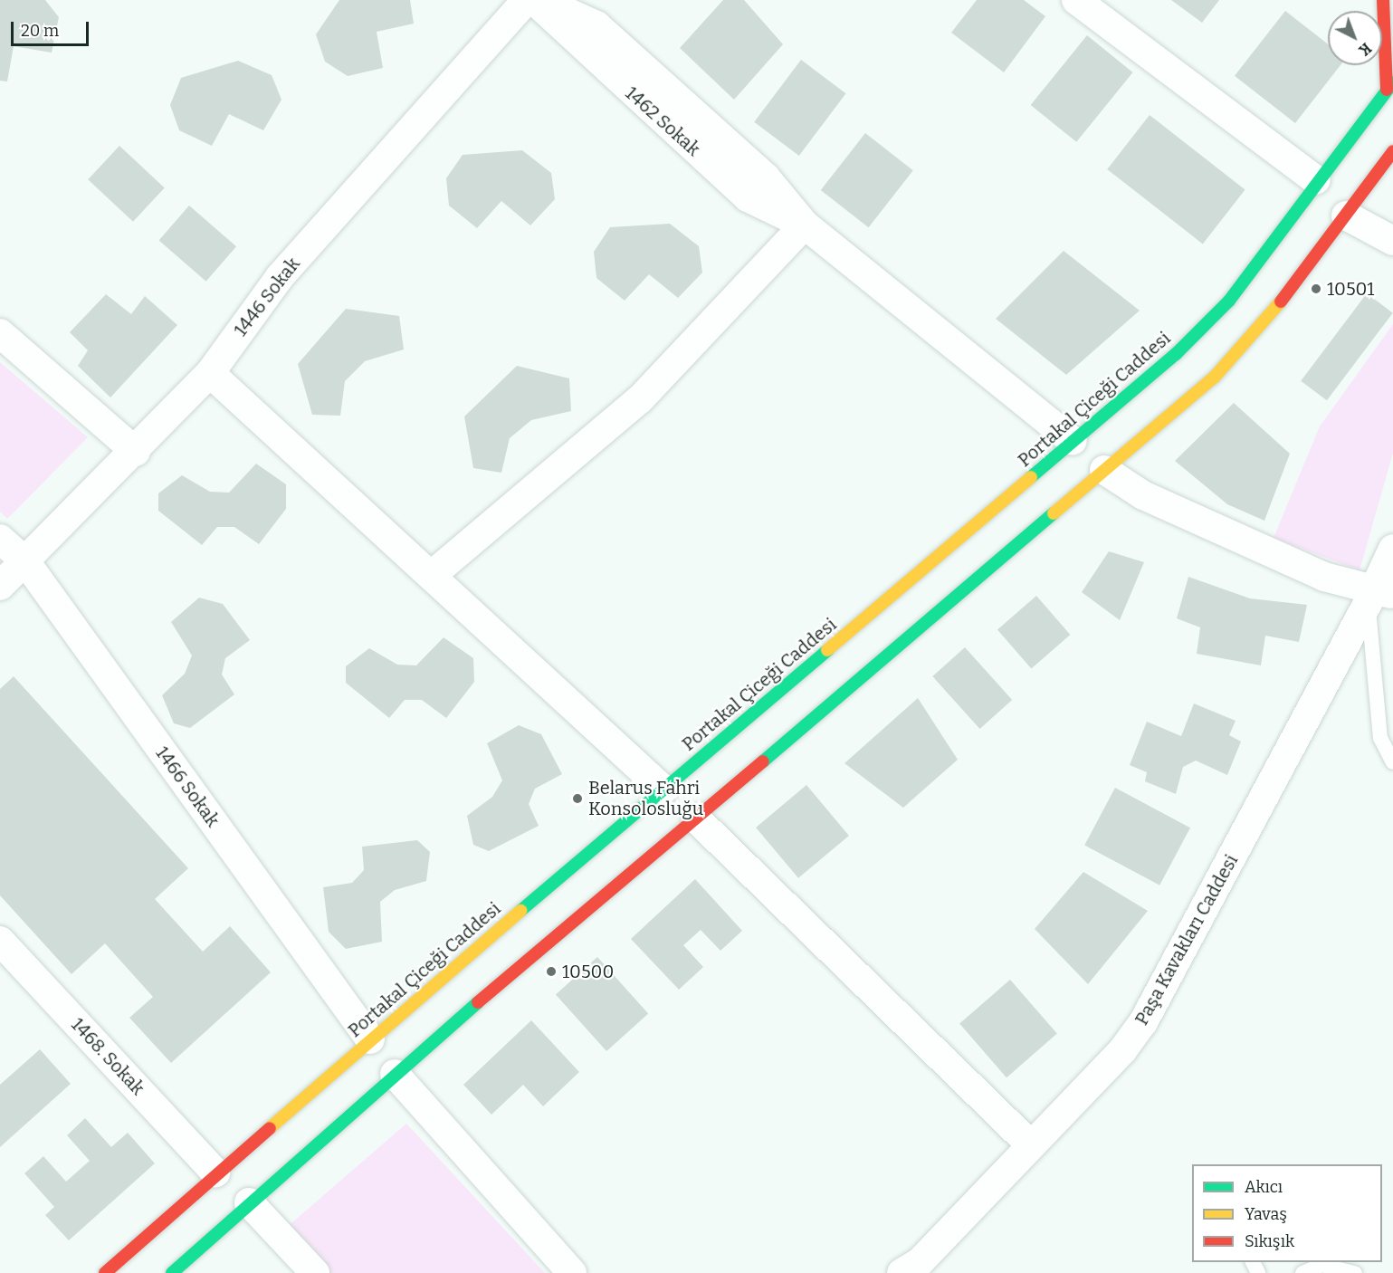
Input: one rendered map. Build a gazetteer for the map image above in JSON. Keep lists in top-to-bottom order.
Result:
{
  "streets": {
    "main road": ["Portakal Çiceği Caddesi"],
    "street": [
      "1462 Sokak",
      "1446 Sokak",
      "1466 Sokak",
      "Paşa Kavakları Caddesi",
      "1468. Sokak"
    ]
  },
  "crossings": [
    ["1462 Sokak", "Portakal Çiceği Caddesi"],
    ["1446 Sokak", "1466 Sokak"],
    ["Portakal Çiceği Caddesi", "1466 Sokak"],
    ["Portakal Çiceği Caddesi", "1468. Sokak"]
  ],
  "places": ["10501", "Belarus Fahri Konsolosluğu", "10500"],
  "legend": ["Akıcı", "Yavaş", "Sıkışık"],
  "scale_bar": "20 m",
  "north": "bottom right"
}
